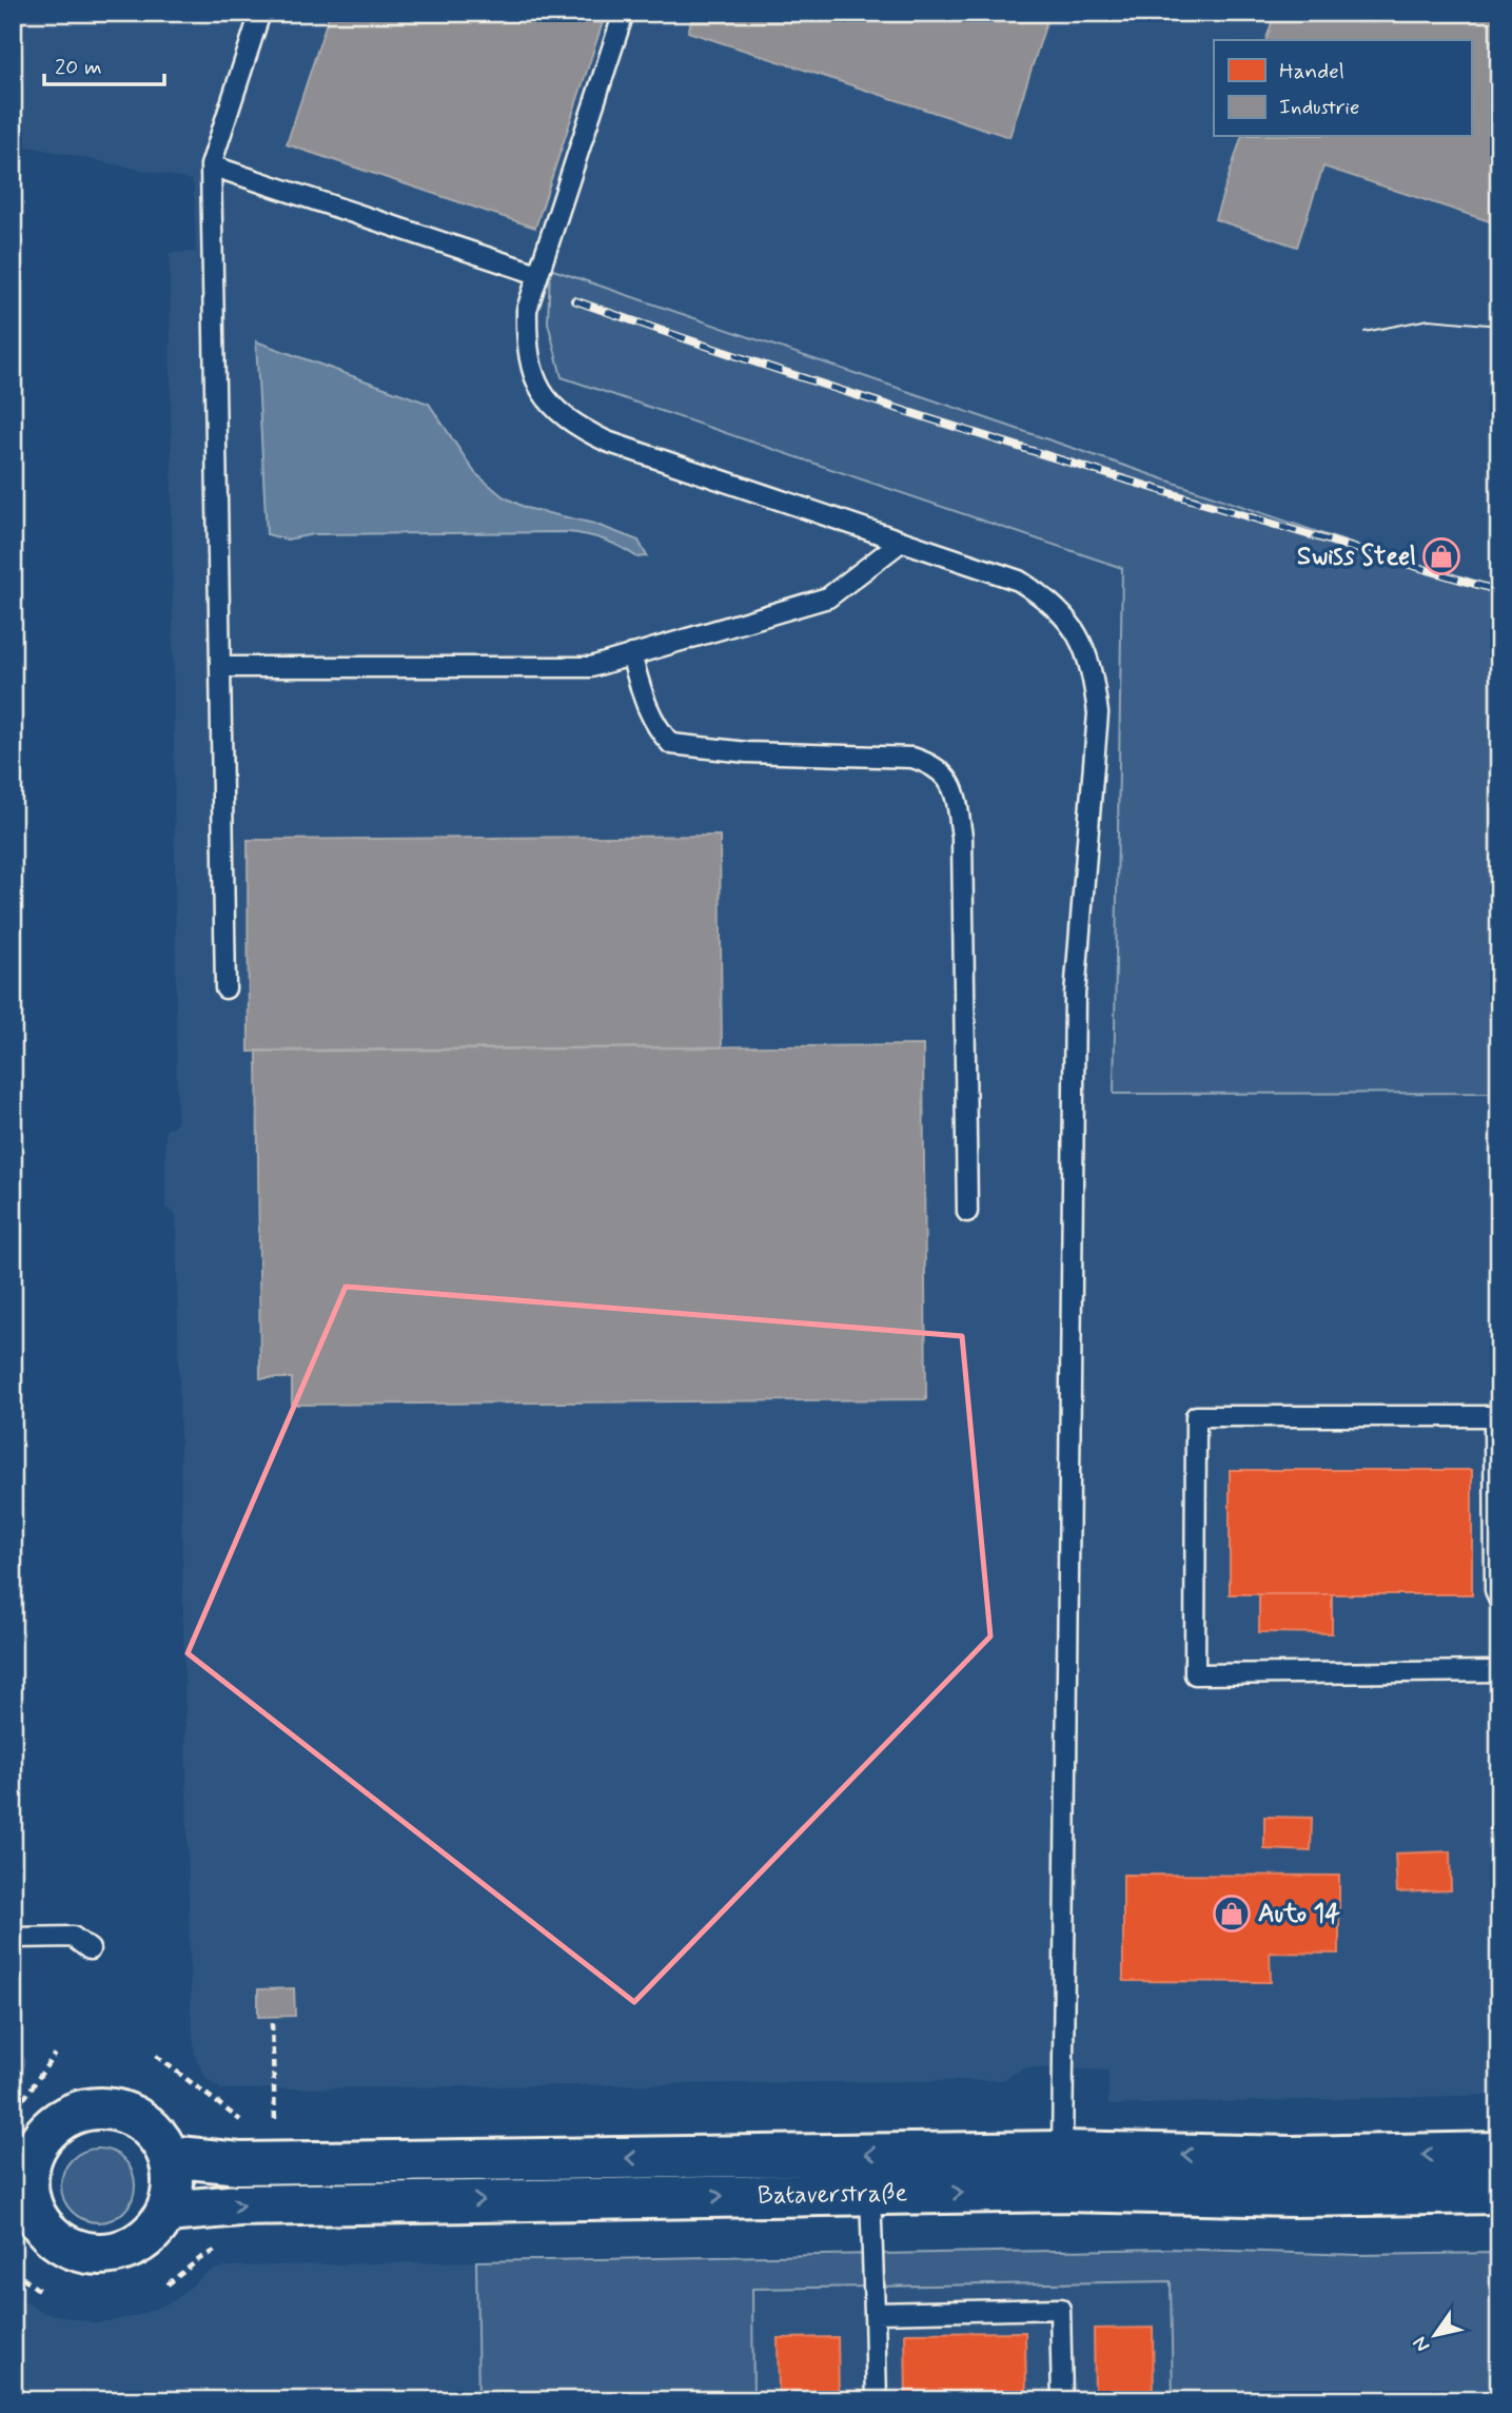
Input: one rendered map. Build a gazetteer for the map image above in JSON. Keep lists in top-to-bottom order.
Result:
{
  "streets": {
    "street": ["Bataverstraße"]
  },
  "places": {
    "shop": ["Swiss Steel", "Auto 14"]
  },
  "legend": ["Handel", "Industrie"],
  "scale_bar": "20 m",
  "north": "bottom left"
}
